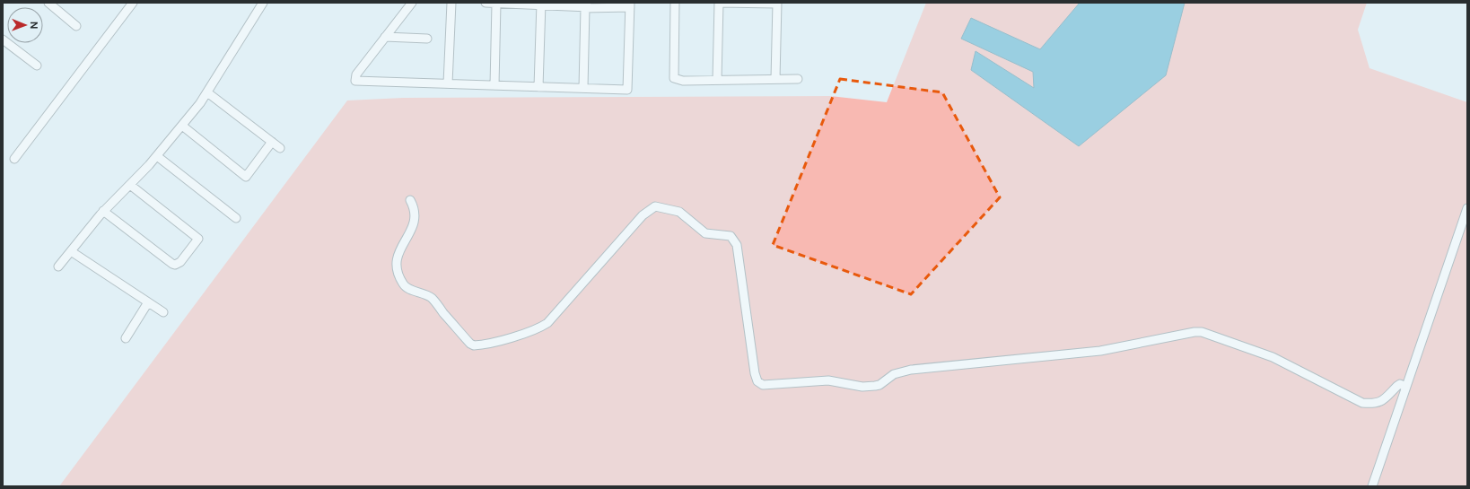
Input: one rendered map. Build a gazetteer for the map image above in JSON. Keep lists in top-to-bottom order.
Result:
{
  "north": "right"
}
